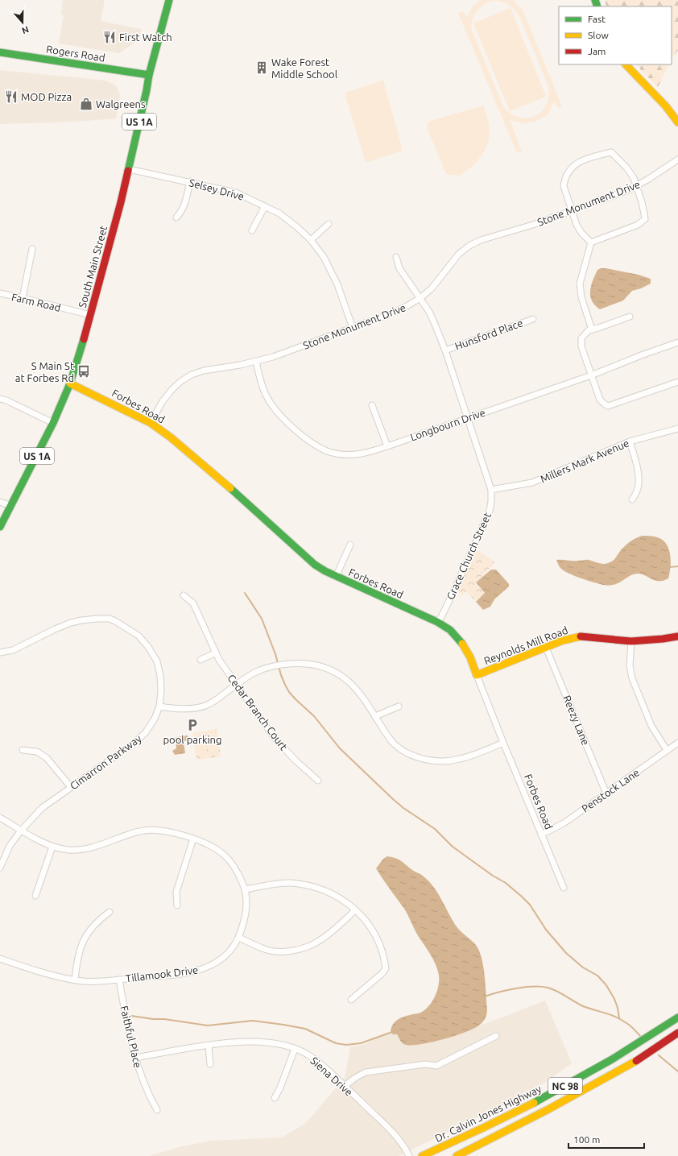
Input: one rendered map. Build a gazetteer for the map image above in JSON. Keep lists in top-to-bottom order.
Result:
{
  "streets": {
    "main road": [
      "Rogers Road",
      "US 1A",
      "South Main Street",
      "Forbes Road",
      "Reynolds Mill Road",
      "NC 98",
      "Dr. Calvin Jones Highway"
    ],
    "street": [
      "Selsey Drive",
      "Stone Monument Drive",
      "Farm Road",
      "Hunsford Place",
      "Longbourn Drive",
      "Millers Mark Avenue",
      "Grace Church Street",
      "Cedar Branch Court",
      "Reezy Lane",
      "Cimarron Parkway",
      "Penstock Lane",
      "Tillamook Drive",
      "Faithful Place",
      "Siena Drive"
    ]
  },
  "crossings": [
    ["Rogers Road", "South Main Street"],
    ["Selsey Drive", "Stone Monument Drive"],
    ["Selsey Drive", "South Main Street"],
    ["Stone Monument Drive", "Forbes Road"],
    ["Stone Monument Drive", "Longbourn Drive"],
    ["Stone Monument Drive", "Grace Church Street"],
    ["South Main Street", "Farm Road"],
    ["South Main Street", "Forbes Road"],
    ["Hunsford Place", "Grace Church Street"],
    ["Forbes Road", "Grace Church Street"],
    ["Forbes Road", "Reynolds Mill Road"],
    ["Forbes Road", "Penstock Lane"],
    ["Longbourn Drive", "Grace Church Street"],
    ["Millers Mark Avenue", "Grace Church Street"],
    ["Reynolds Mill Road", "Reezy Lane"],
    ["Reezy Lane", "Penstock Lane"],
    ["Cimarron Parkway", "Tillamook Drive"],
    ["Tillamook Drive", "Faithful Place"],
    ["Faithful Place", "Siena Drive"]
  ],
  "places": {
    "restaurant": ["First Watch", "MOD Pizza"],
    "building": ["Wake Forest Middle School"],
    "shop": ["Walgreens"],
    "bus stop": ["S Main St at Forbes Rd"],
    "parking": ["pool parking"]
  },
  "legend": ["Fast", "Slow", "Jam"],
  "scale_bar": "100 m",
  "north": "bottom"
}
